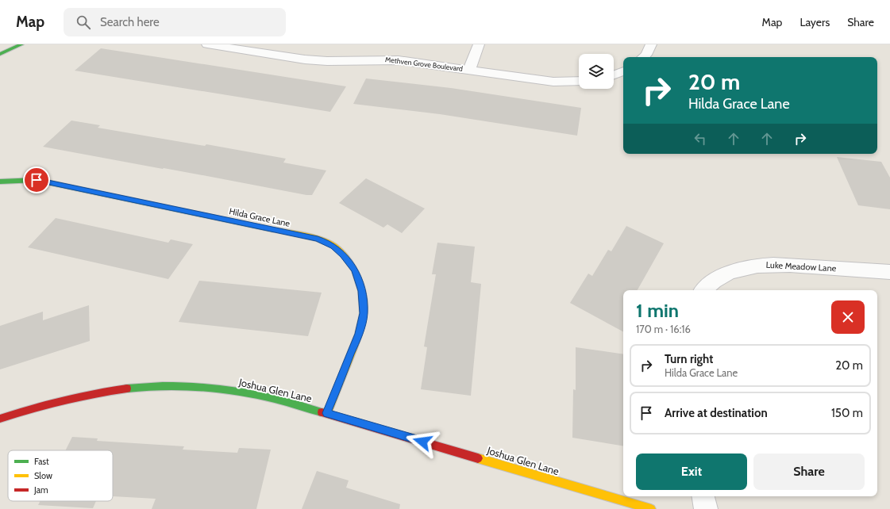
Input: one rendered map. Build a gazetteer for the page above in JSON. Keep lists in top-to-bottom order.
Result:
{
  "streets": {
    "street": [
      "Methven Grove Boulevard",
      "Hilda Grace Lane",
      "Luke Meadow Lane",
      "Joshua Glen Lane"
    ]
  },
  "crossings": [
    ["Hilda Grace Lane", "Joshua Glen Lane"]
  ],
  "legend": ["Fast", "Slow", "Jam"],
  "page": {
    "header": "Map",
    "search": "Search here",
    "nav": ["Map", "Layers", "Share"],
    "turn": ["20 m", "Hilda Grace Lane"],
    "heading": ["1 min", "170 m · 16:16"],
    "list": [
      {
        "name": "Turn right",
        "note": "Hilda Grace Lane",
        "value": "20 m"
      },
      {
        "name": "Arrive at destination",
        "value": "150 m"
      }
    ],
    "buttons": ["Exit", "Share"]
  }
}
